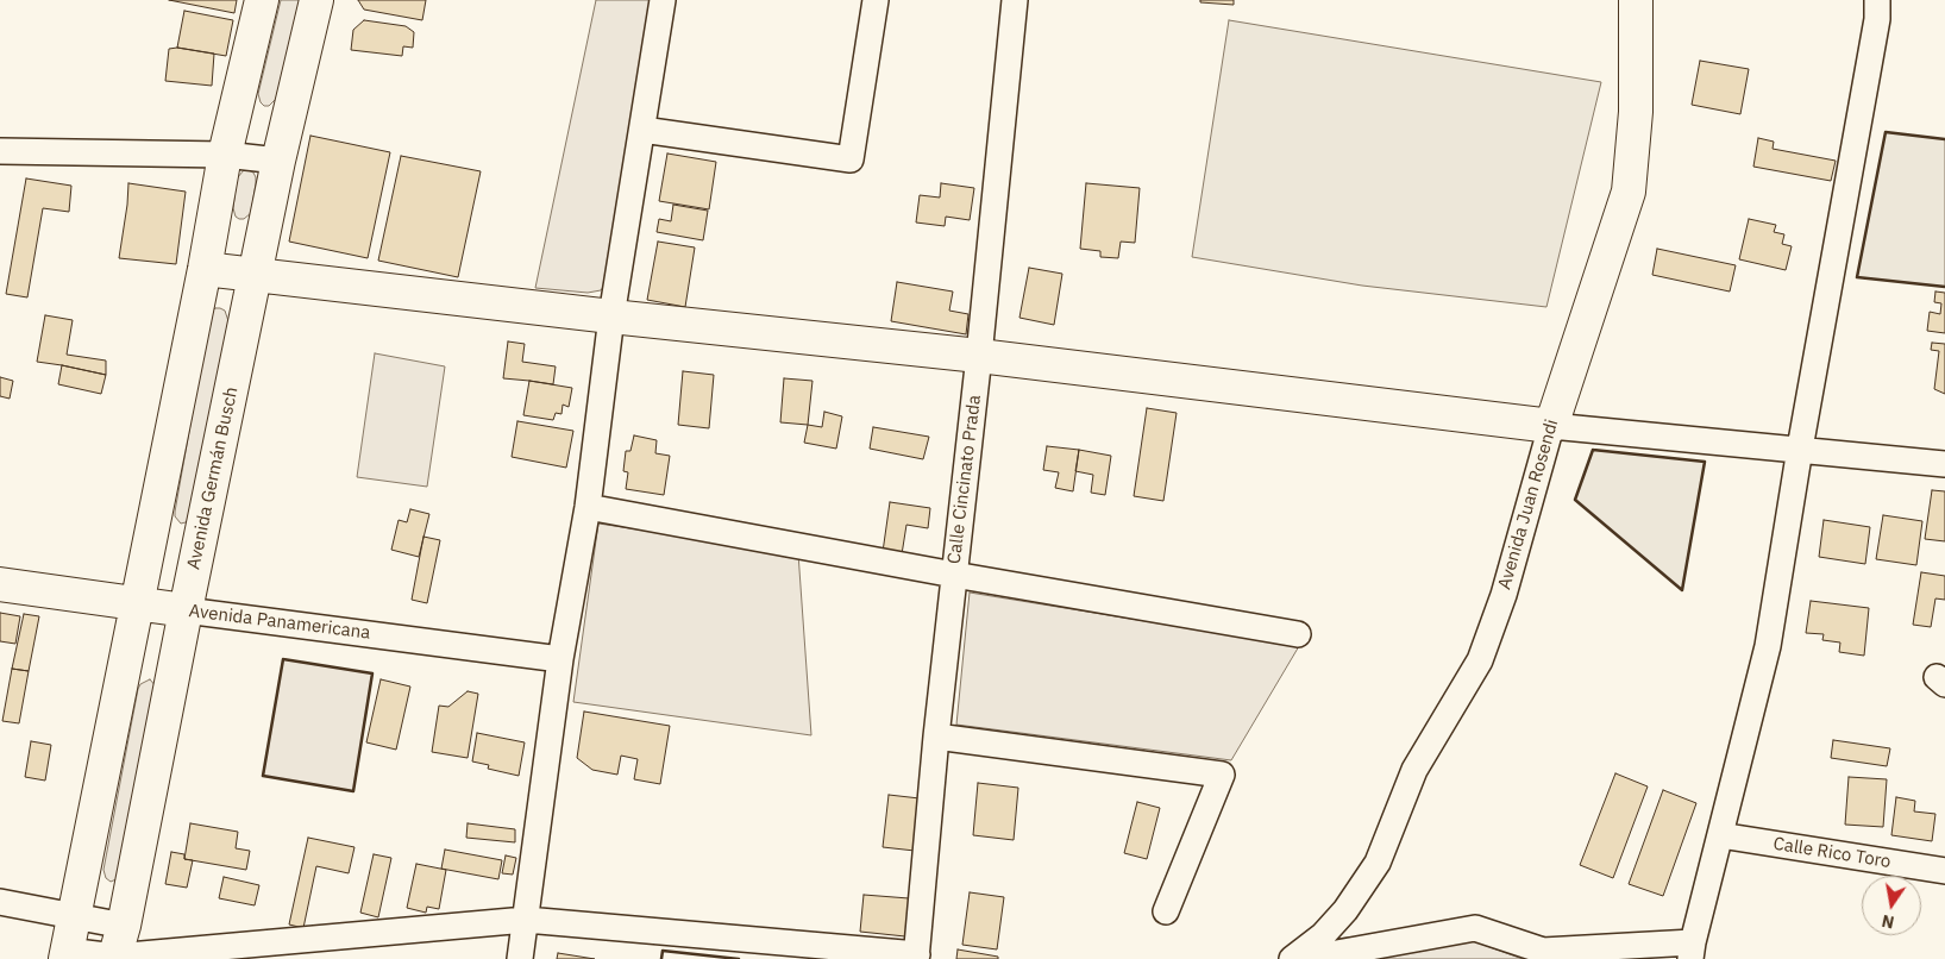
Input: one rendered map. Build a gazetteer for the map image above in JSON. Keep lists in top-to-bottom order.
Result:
{
  "streets": {
    "main road": ["Avenida Germán Busch", "Avenida Juan Rosendi", "Avenida Panamericana"],
    "street": ["Calle Cincinato Prada", "Calle Rico Toro"]
  },
  "crossings": [
    ["Avenida Germán Busch", "Avenida Panamericana"]
  ],
  "north": "bottom"
}
